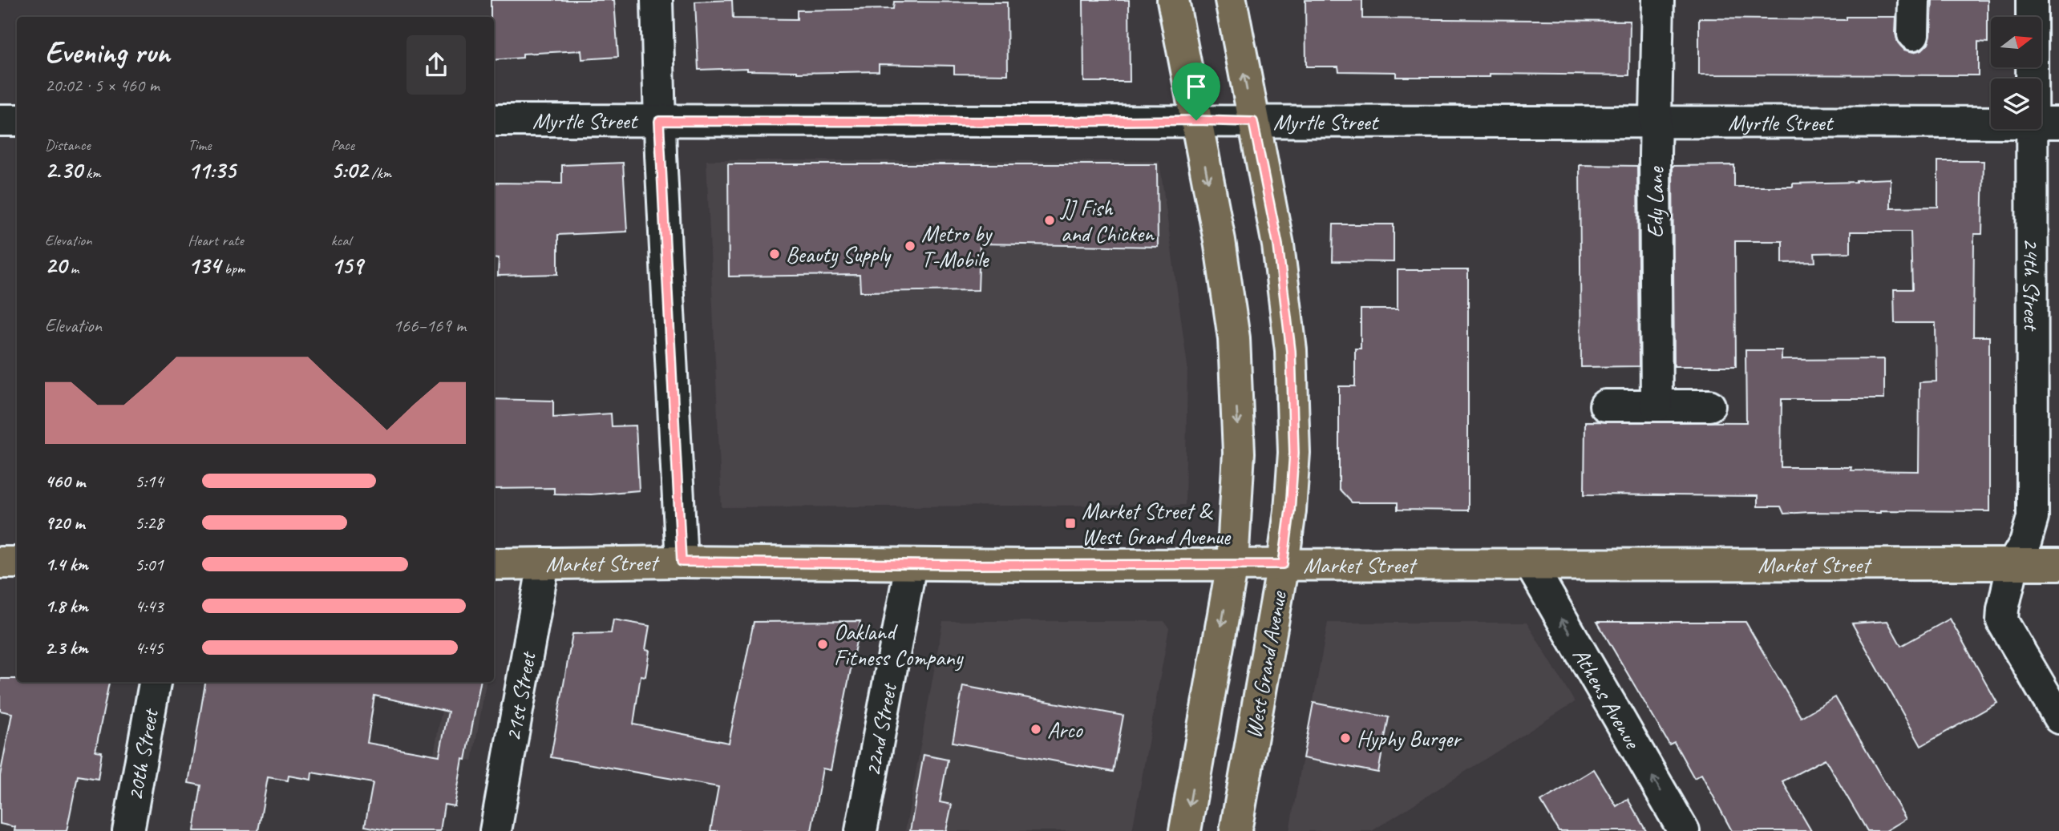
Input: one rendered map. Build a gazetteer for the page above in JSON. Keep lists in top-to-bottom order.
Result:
{
  "streets": {
    "main road": ["Market Street", "West Grand Avenue"],
    "street": [
      "Myrtle Street",
      "Edy Lane",
      "24th Street",
      "21st Street",
      "Athens Avenue",
      "22nd Street",
      "20th Street"
    ]
  },
  "crossings": [
    ["Myrtle Street", "Edy Lane"],
    ["Myrtle Street", "24th Street"],
    ["Myrtle Street", "West Grand Avenue"],
    ["24th Street", "Market Street"],
    ["Market Street", "West Grand Avenue"],
    ["Market Street", "21st Street"],
    ["Market Street", "Athens Avenue"],
    ["Market Street", "22nd Street"]
  ],
  "one_way": ["Athens Avenue"],
  "places": {
    "other": [
      "JJ Fish and Chicken",
      "Metro by T-Mobile",
      "Beauty Supply",
      "Oakland Fitness Company",
      "Arco",
      "Hyphy Burger"
    ],
    "transit": ["Market Street & West Grand Avenue"]
  },
  "north": "right",
  "page": {
    "heading": ["Evening run", "20:02 · 5 × 460 m"],
    "stats": [
      ["Distance", "2.30 km"],
      ["Time", "11:35"],
      ["Pace", "5:02 /km"],
      ["Elevation", "20 m"],
      ["Heart rate", "134 bpm"],
      ["kcal", "159"]
    ],
    "chart": ["Elevation", "166–169 m"],
    "list": [
      {
        "name": "460 m",
        "note": "5:14"
      },
      {
        "name": "920 m",
        "note": "5:28"
      },
      {
        "name": "1.4 km",
        "note": "5:01"
      },
      {
        "name": "1.8 km",
        "note": "4:43"
      },
      {
        "name": "2.3 km",
        "note": "4:45"
      }
    ]
  }
}
